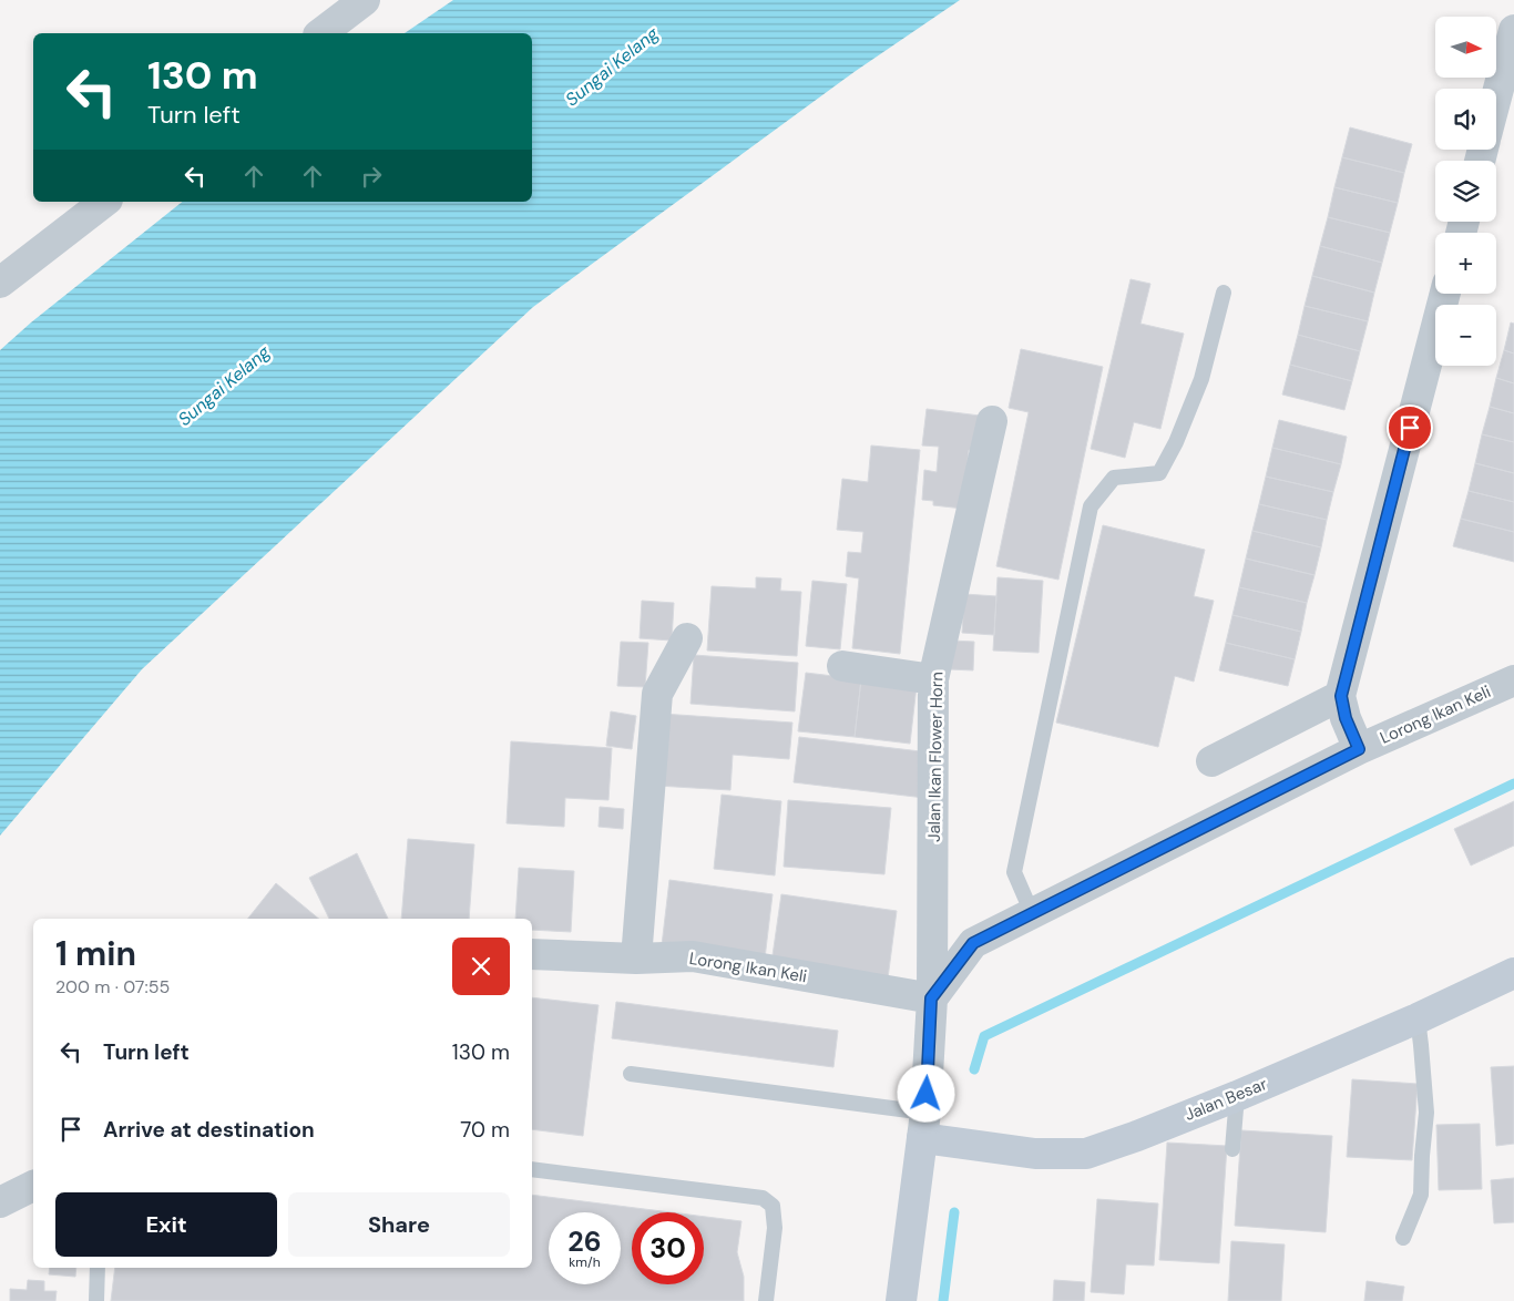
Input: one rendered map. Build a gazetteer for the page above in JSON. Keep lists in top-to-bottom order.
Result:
{
  "streets": {
    "street": ["Lorong Ikan Keli", "Jalan Ikan Flower Horn", "Jalan Besar"]
  },
  "crossings": [
    ["Lorong Ikan Keli", "Jalan Ikan Flower Horn"]
  ],
  "water": ["Sungai Kelang"],
  "north": "right",
  "page": {
    "map_buttons": ["+", "−"],
    "turn": ["130 m", "Turn left"],
    "heading": ["1 min", "200 m · 07:55"],
    "list": [
      {
        "name": "Turn left",
        "value": "130 m"
      },
      {
        "name": "Arrive at destination",
        "value": "70 m"
      }
    ],
    "buttons": ["Exit", "Share"],
    "speed": "26 km/h",
    "limit": "30"
  }
}
